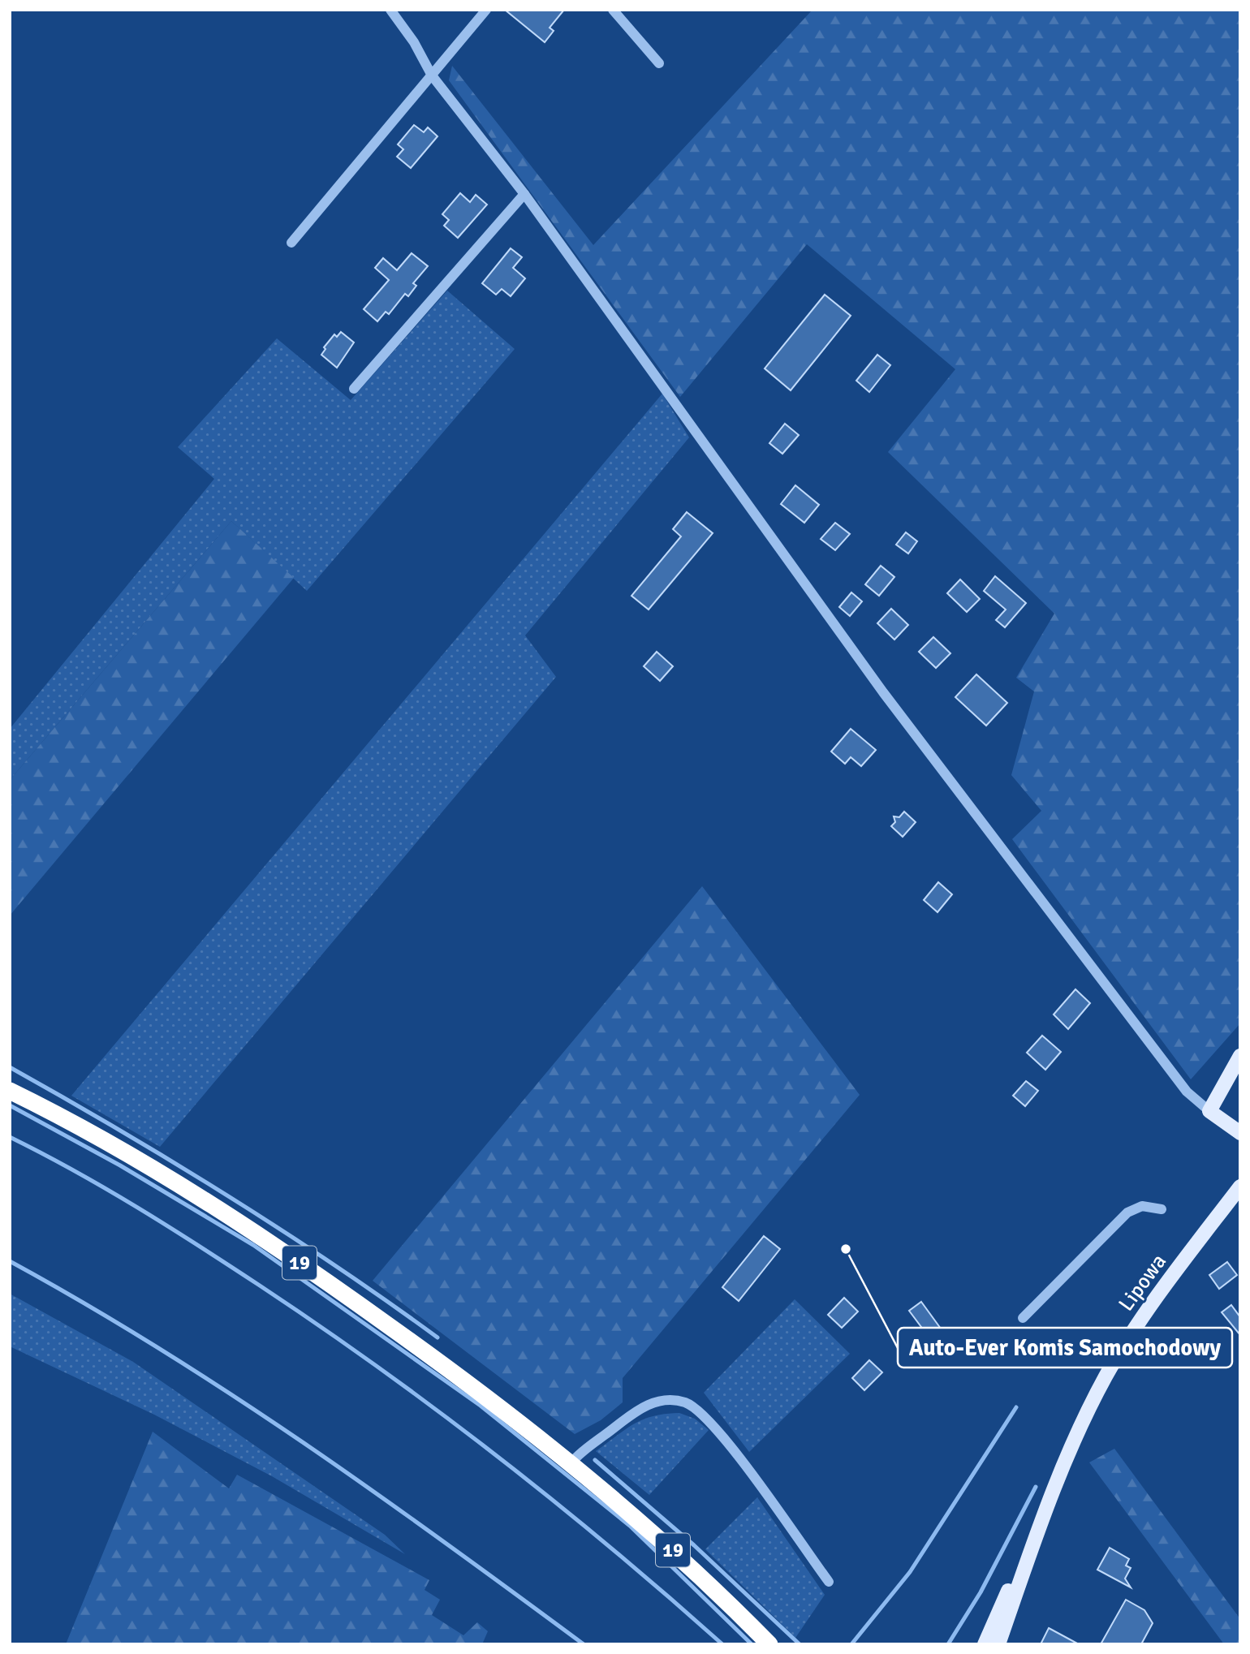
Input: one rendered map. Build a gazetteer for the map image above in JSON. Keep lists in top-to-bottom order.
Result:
{
  "streets": {
    "highway": ["19"],
    "main road": ["Lipowa"]
  },
  "places": ["Auto-Ever Komis Samochodowy"]
}
